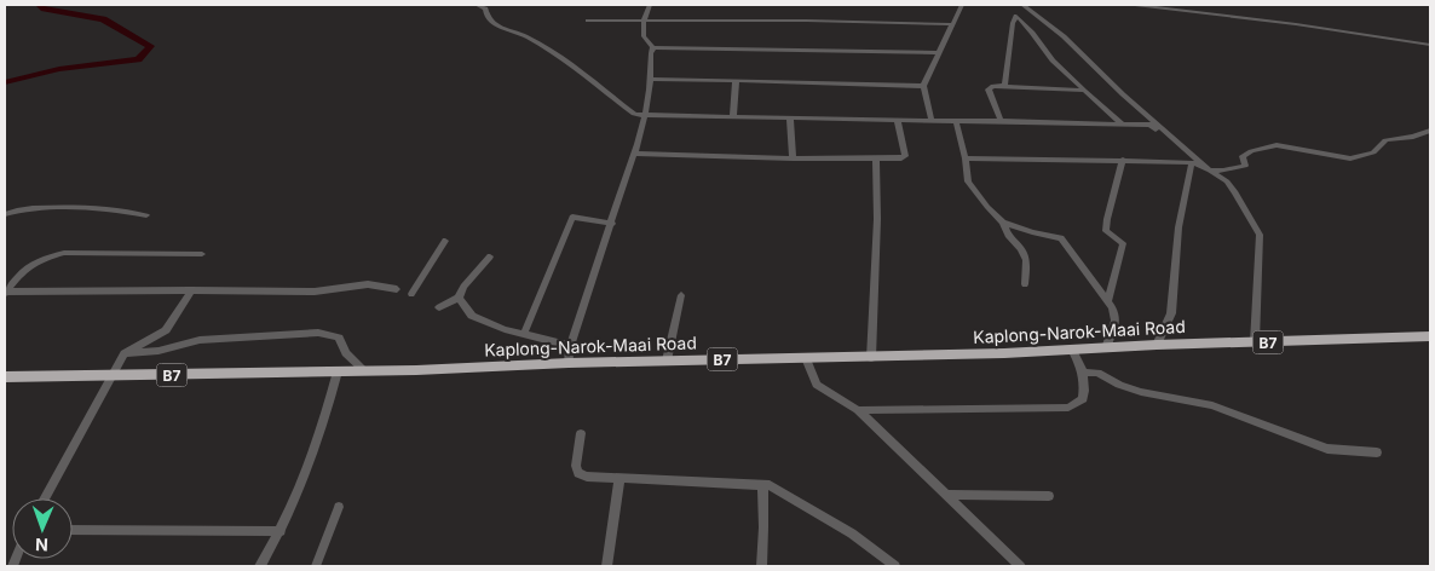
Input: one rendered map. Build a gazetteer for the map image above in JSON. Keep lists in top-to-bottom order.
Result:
{
  "streets": {
    "highway": ["Kaplong-Narok-Maai Road", "B7"]
  },
  "north": "bottom"
}
